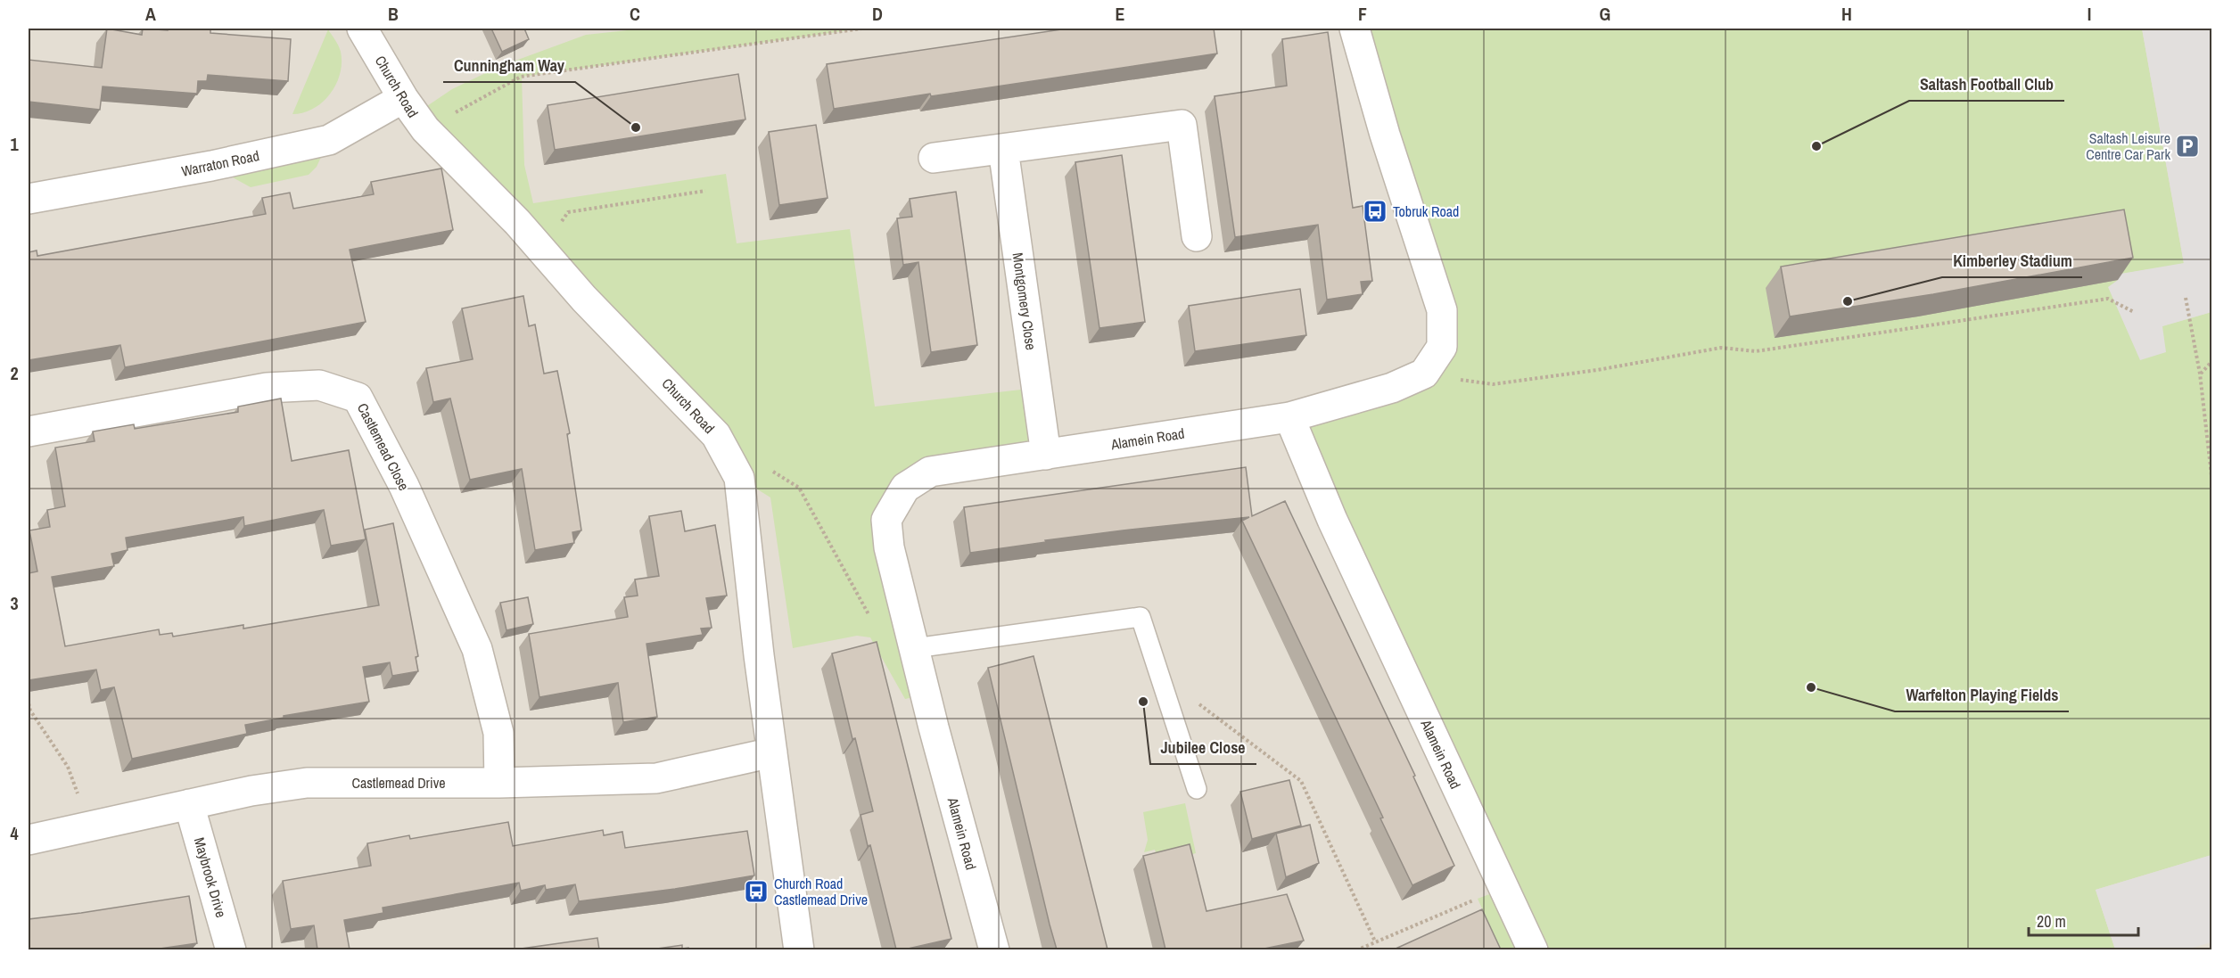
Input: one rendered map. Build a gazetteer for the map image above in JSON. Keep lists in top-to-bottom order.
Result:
{
  "streets": {
    "street": [
      "Church Road",
      "Warraton Road",
      "Montgomery Close",
      "Alamein Road",
      "Castlemead Close",
      "Castlemead Drive",
      "Maybrook Drive"
    ]
  },
  "crossings": [
    ["Church Road", "Warraton Road"],
    ["Church Road", "Castlemead Drive"],
    ["Montgomery Close", "Alamein Road"],
    ["Castlemead Close", "Castlemead Drive"],
    ["Castlemead Drive", "Maybrook Drive"]
  ],
  "places": {
    "other": [
      "Cunningham Way",
      "Saltash Football Club",
      "Kimberley Stadium",
      "Warfelton Playing Fields",
      "Jubilee Close"
    ],
    "parking": ["Saltash Leisure Centre Car Park"],
    "bus stop": ["Tobruk Road", "Church Road Castlemead Drive"]
  },
  "scale_bar": "20 m",
  "grid": {
    "columns": [
      "A",
      "B",
      "C",
      "D",
      "E",
      "F",
      "G",
      "H",
      "I"
    ],
    "rows": [
      "1",
      "2",
      "3",
      "4"
    ]
  }
}
